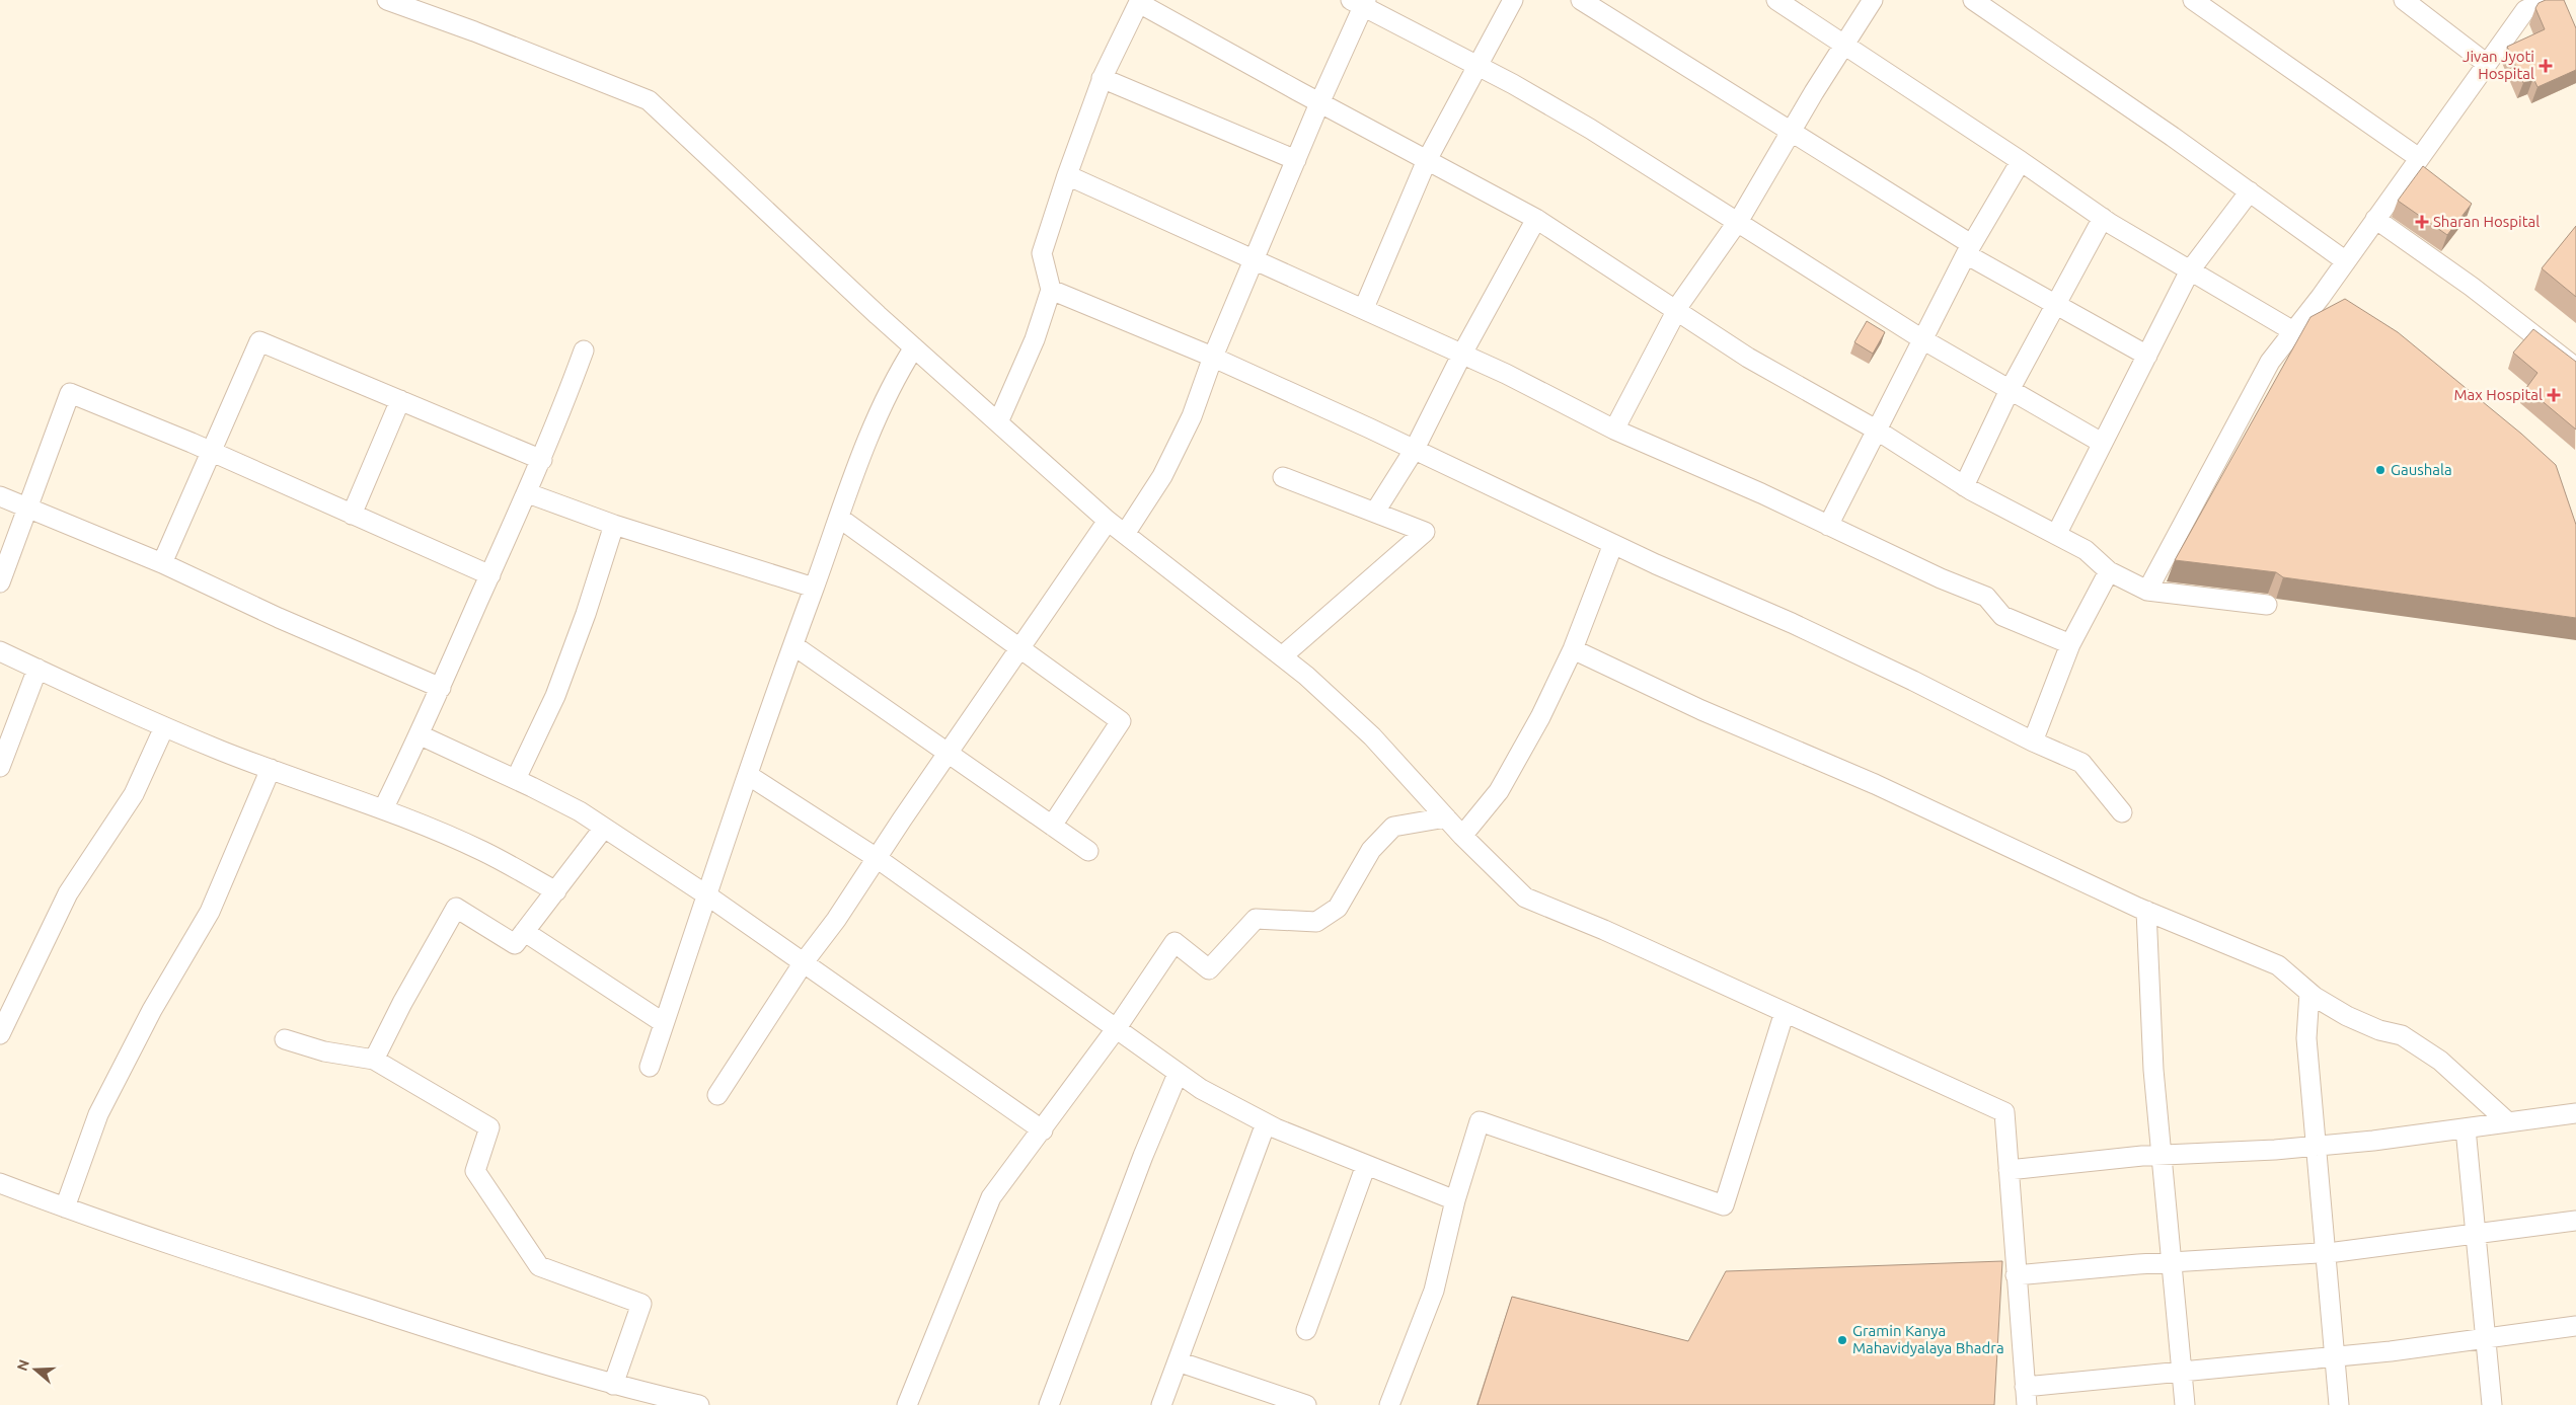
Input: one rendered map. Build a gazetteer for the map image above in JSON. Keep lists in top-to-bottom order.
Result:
{
  "places": {
    "health": ["Jivan Jyoti Hospital", "Sharan Hospital", "Max Hospital"],
    "other": ["Gaushala", "Gramin Kanya Mahavidyalaya Bhadra"]
  },
  "north": "left"
}
